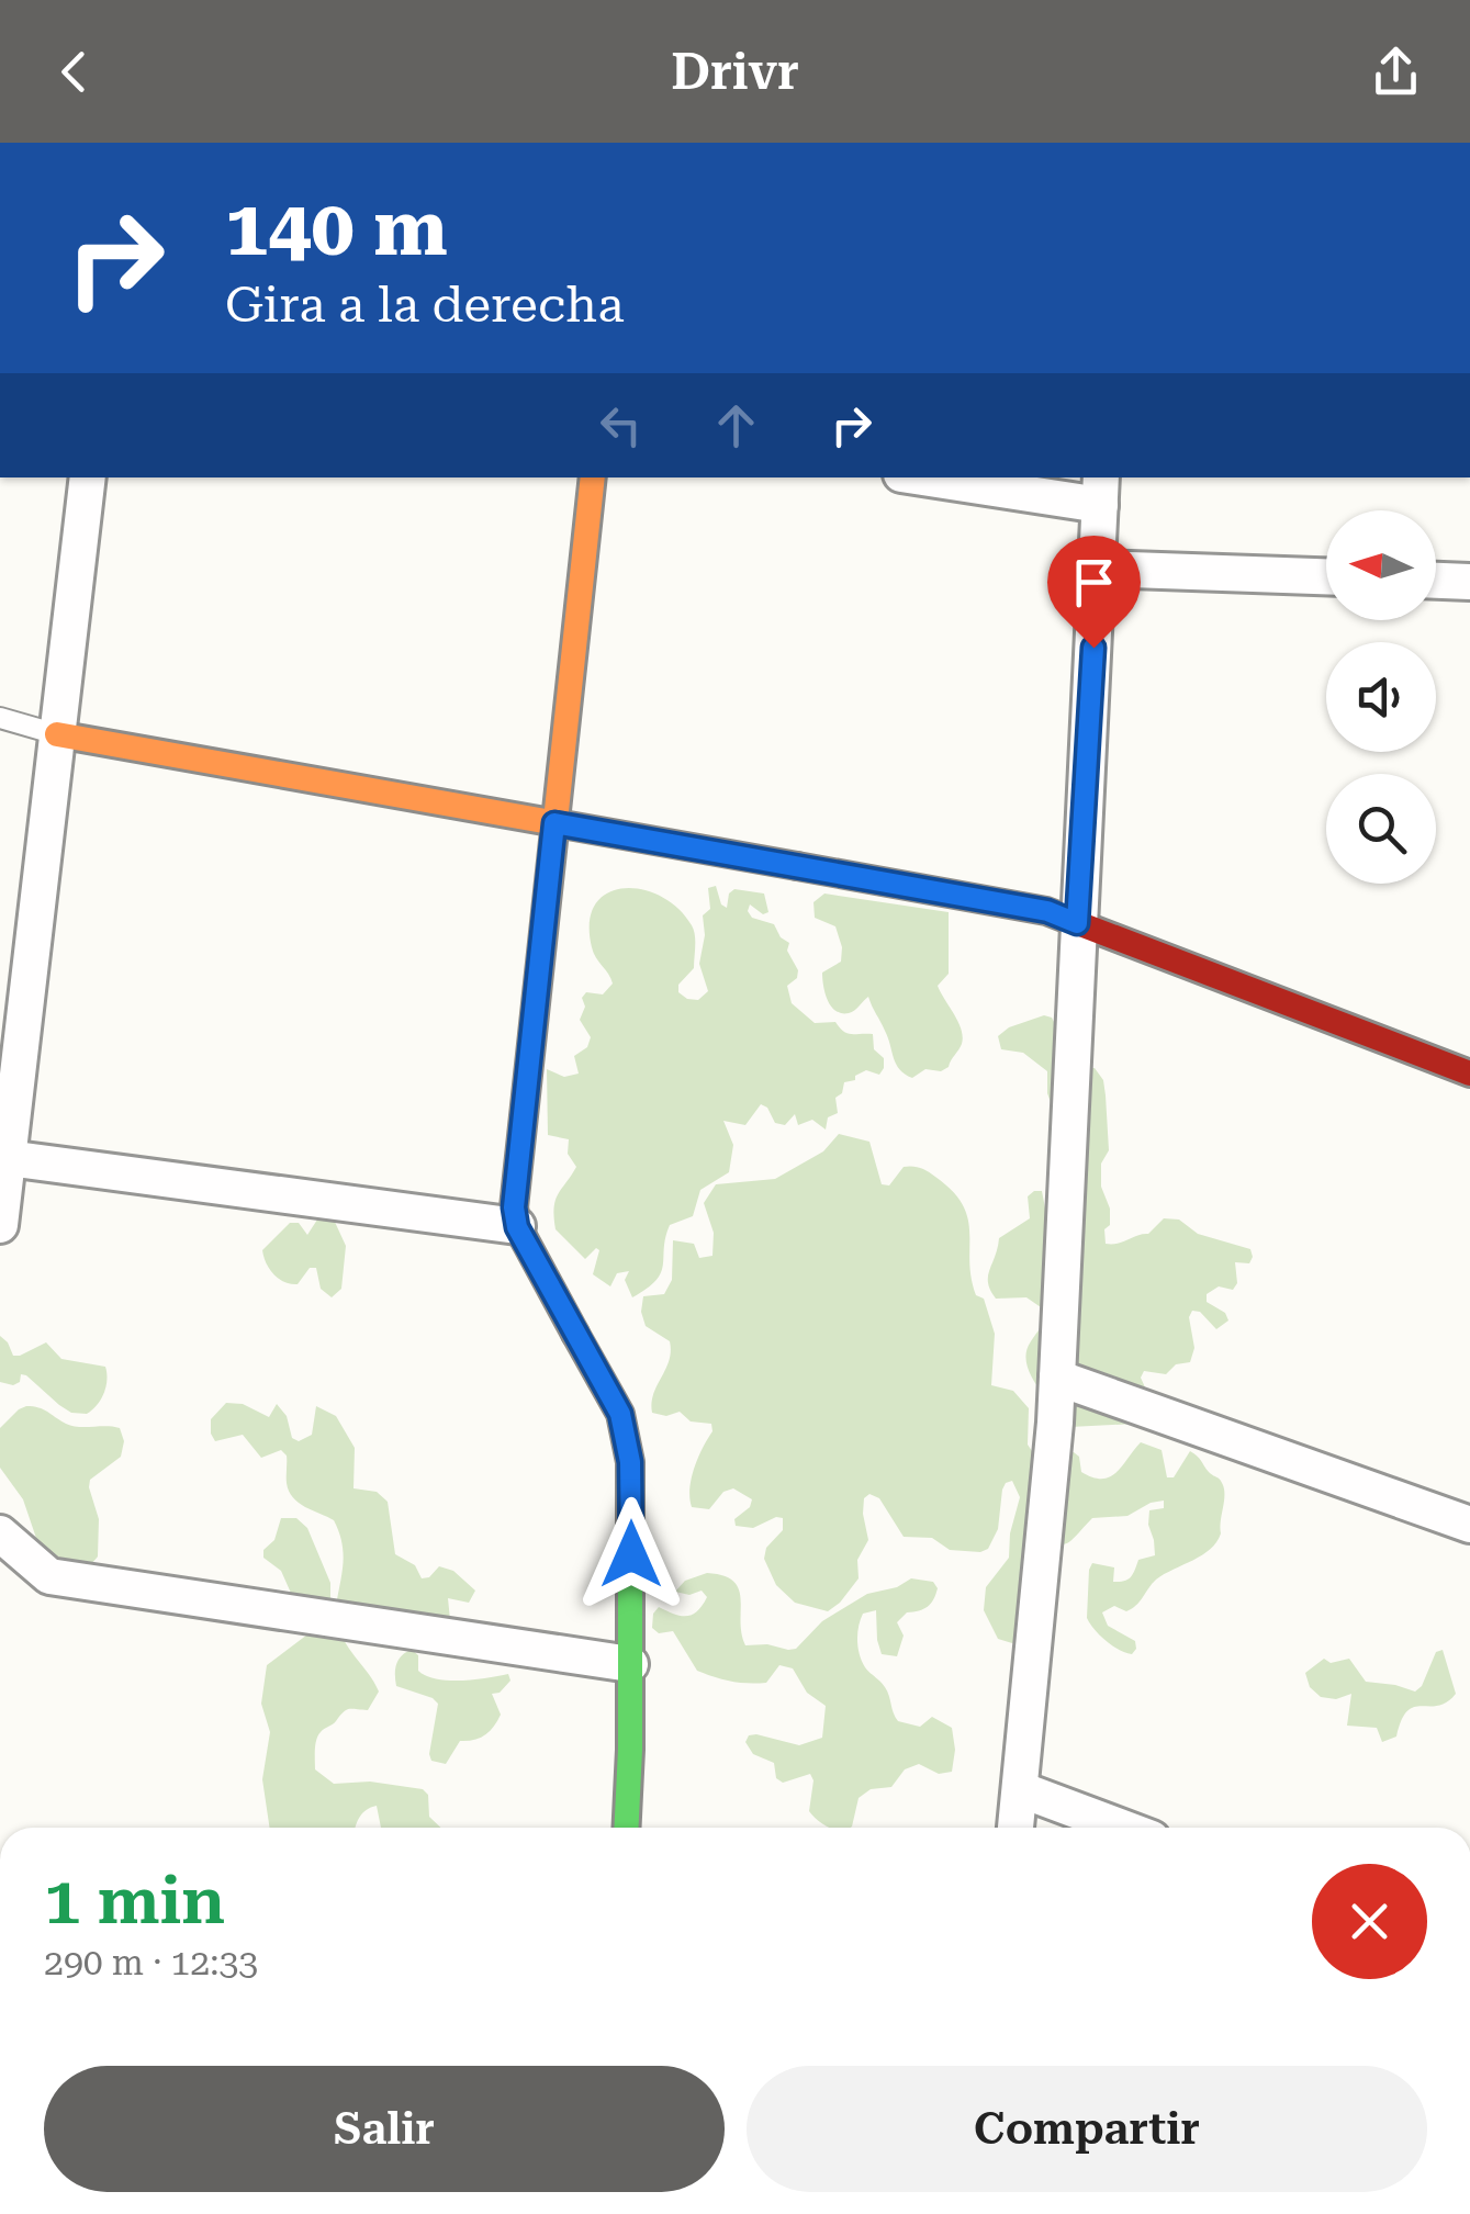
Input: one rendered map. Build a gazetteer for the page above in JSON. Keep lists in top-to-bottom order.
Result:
{
  "north": "left",
  "page": {
    "header": "Drivr",
    "turn": ["140 m", "Gira a la derecha"],
    "heading": ["1 min", "290 m · 12:33"],
    "buttons": ["Salir", "Compartir"]
  }
}
